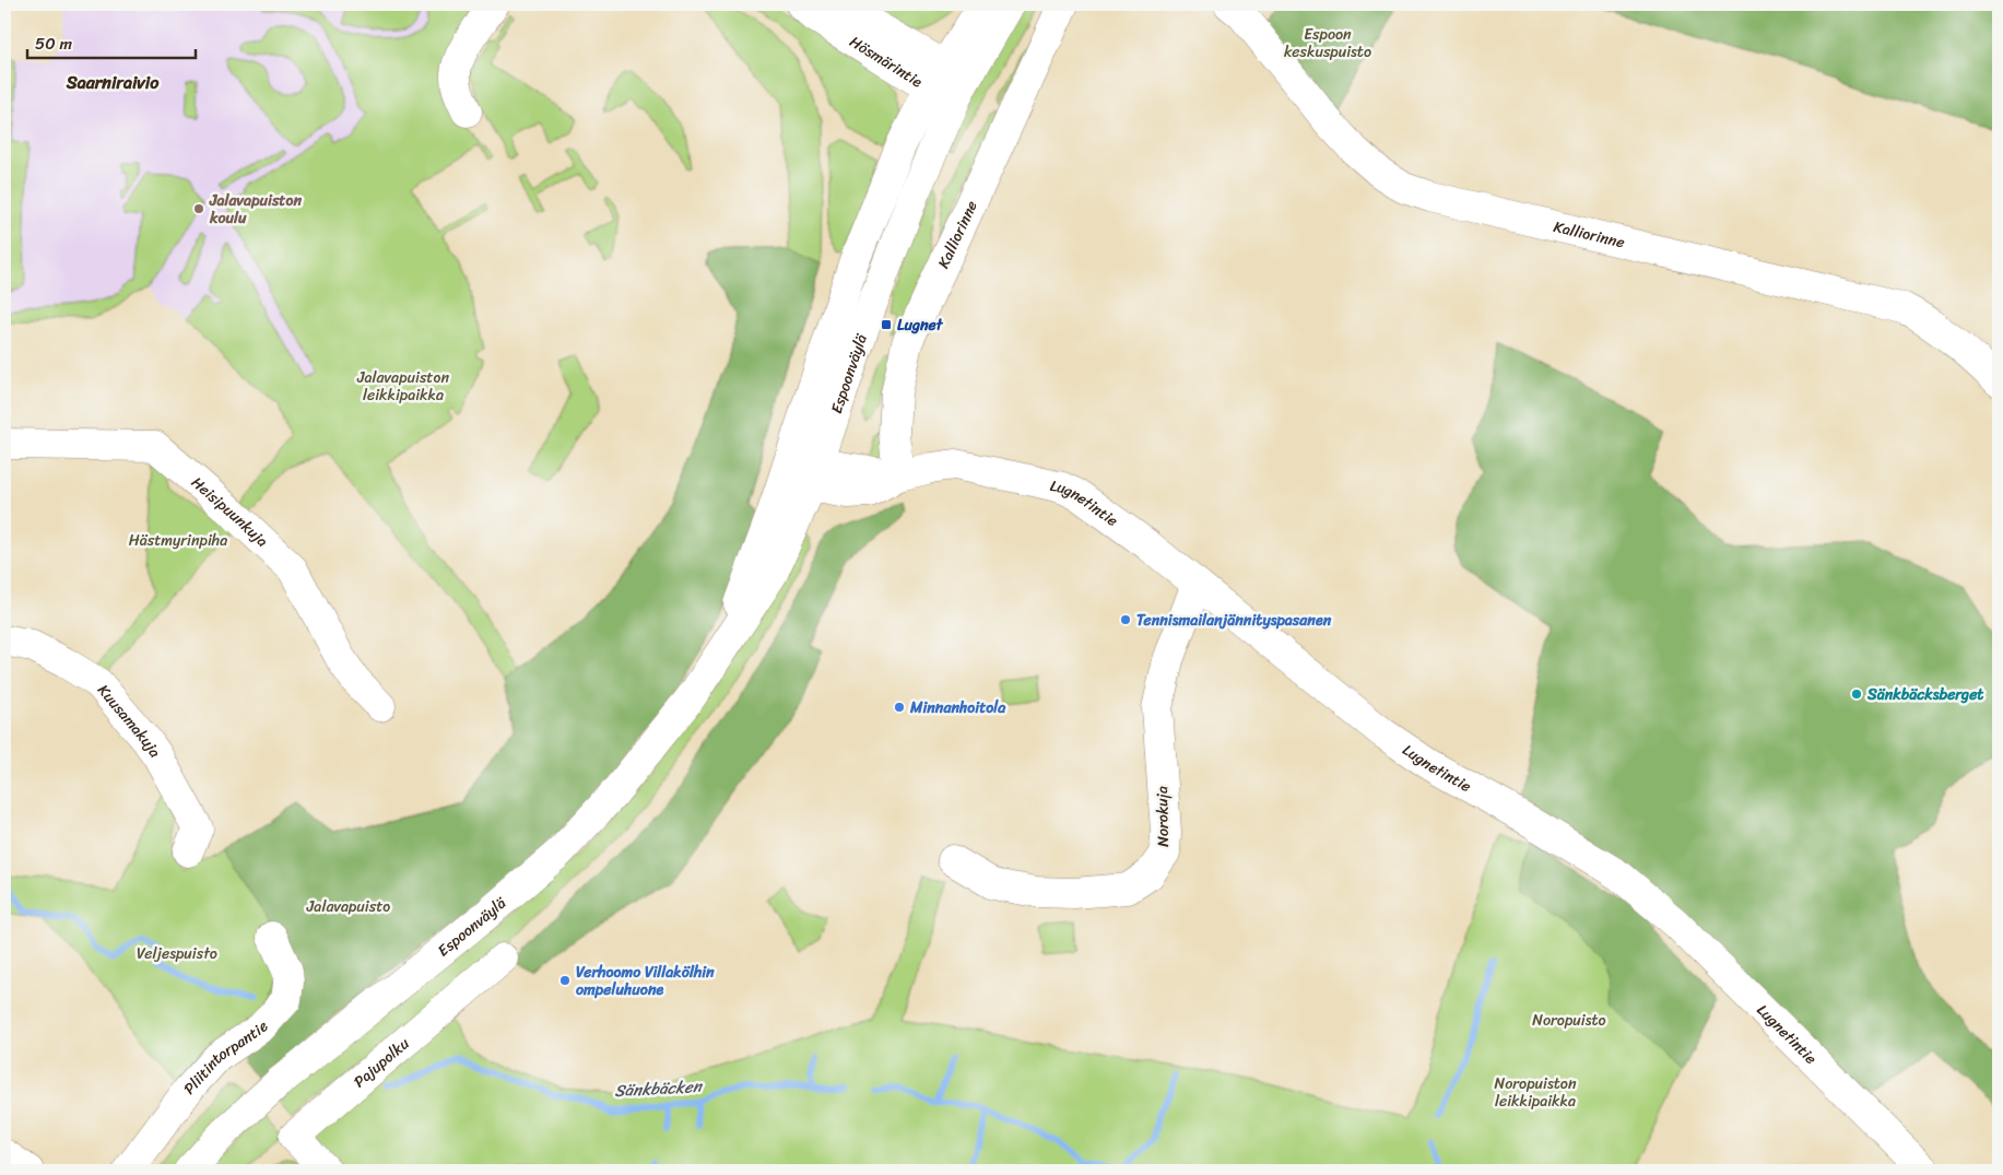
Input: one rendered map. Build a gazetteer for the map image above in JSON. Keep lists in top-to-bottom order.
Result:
{
  "streets": {
    "street": [
      "Hösmärintie",
      "Kalliorinne",
      "Espoonväylä",
      "Lugnetintie",
      "Heisipuunkuja",
      "Kuusamakuja",
      "Norokuja",
      "Pliitintorpantie",
      "Pajupolku"
    ]
  },
  "crossings": [
    ["Hösmärintie", "Espoonväylä"],
    ["Kalliorinne", "Lugnetintie"],
    ["Espoonväylä", "Lugnetintie"],
    ["Lugnetintie", "Norokuja"]
  ],
  "districts": ["Saarniraivio"],
  "water": ["Sänkbäcken"],
  "parks": [
    "Espoon keskuspuisto",
    "Jalavapuiston leikkipaikka",
    "Hästmyrinpiha",
    "Jalavapuisto",
    "Veljespuisto",
    "Noropuisto",
    "Noropuiston leikkipaikka"
  ],
  "places": {
    "other": [
      "Jalavapuiston koulu",
      "Tennismailanjännityspasanen",
      "Sänkbäcksberget",
      "Minnanhoitola",
      "Verhoomo Villakölhin ompeluhuone"
    ],
    "transit": ["Lugnet"]
  },
  "scale_bar": "50 m"
}
